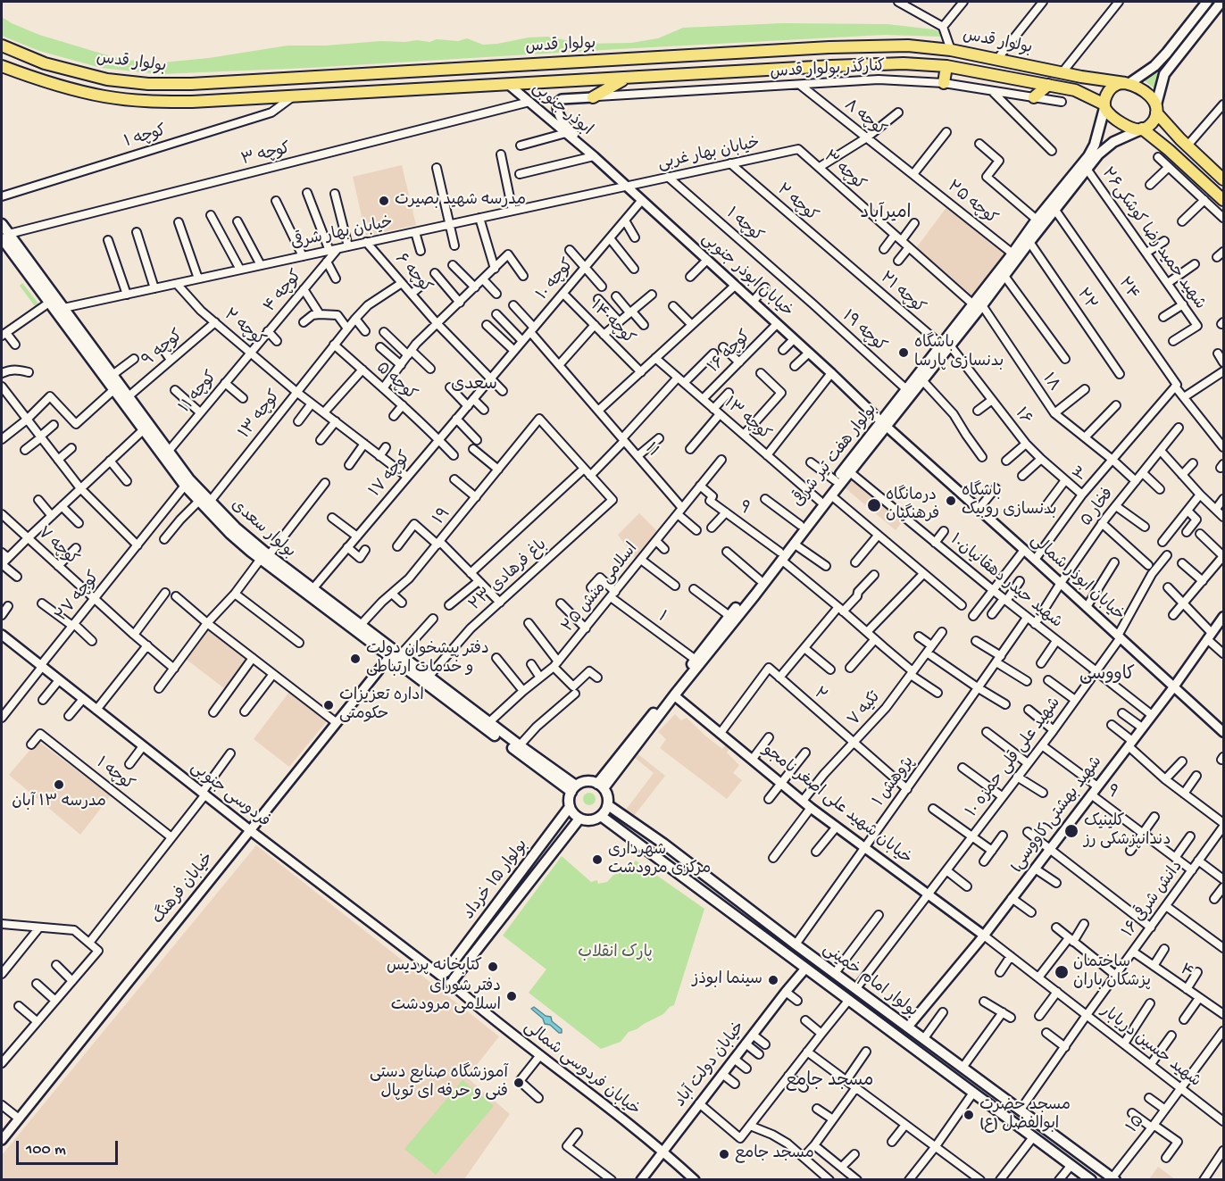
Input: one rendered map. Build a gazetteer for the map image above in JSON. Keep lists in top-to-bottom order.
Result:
{
  "streets": {
    "main road": [
      "بولوار قدس",
      "بولوار هفت تیر شرقی",
      "بولوار سعدی",
      "بولوار ۱۵ خرداد",
      "بولوار امام خمینی"
    ],
    "street": [
      "کنارگذر بولوار قدس",
      "ابوذر جنوبی",
      "کوچه ۸",
      "کوچه ۱",
      "خیابان بهار غربی",
      "کوچه ۳",
      "کوچه ۲",
      "کوچه ۲۵",
      "خیابان بهار شرقی",
      "شهید حمید رضا کوشکی۲۶",
      "کوچه ۶",
      "خیابان ابوذر جنوبی",
      "کوچه ۱۰",
      "۲۴",
      "کوچه ۴",
      "کوچه ۲۱",
      "۲۲",
      "کوچه ۱۴",
      "کوچه ۱۹",
      "کوچه ۹",
      "کوچه ۱۶",
      "کوچه ۵",
      "۱۸",
      "کوچه ۱۱",
      "کوچه ۱۳",
      "۱۶",
      "۱۱",
      "کوچه ۱۷",
      "۳",
      "فخار ۵",
      "۹",
      "۱۹",
      "کوچه ۷",
      "باغ فرهادی ۲۳",
      "خیابان ابوذر شمالی",
      "شهید حیدر دهقانیان۱۰",
      "اسلامی منش ۲۵",
      "کوچه ۲۷",
      "۱",
      "۲",
      "تکیه ۷",
      "شهید علی قلی حمزه ۱۰",
      "پژوهش ۱",
      "فردوسی جنوبی",
      "خیابان شهید علی اصغر نامجو",
      "شهید بهشتی(کاووسی)",
      "خیابان فرهنگ",
      "دانش شرقی ۱۶",
      "۴",
      "شهید حسین دریابار",
      "خیابان دولت آباد",
      "خیابان فردوسی شمالی",
      "۱۵"
    ]
  },
  "crossings": [
    ["بولوار قدس", "ابوذر جنوبی"],
    ["بولوار قدس", "کوچه ۱"],
    ["کنارگذر بولوار قدس", "ابوذر جنوبی"],
    ["کنارگذر بولوار قدس", "کوچه ۸"],
    ["ابوذر جنوبی", "کوچه ۳"],
    ["ابوذر جنوبی", "خیابان ابوذر جنوبی"],
    ["کوچه ۸", "کوچه ۲۵"],
    ["کوچه ۱", "خیابان بهار غربی"],
    ["کوچه ۱", "کوچه ۱۹"],
    ["خیابان بهار غربی", "کوچه ۳"],
    ["خیابان بهار غربی", "کوچه ۲"],
    ["خیابان بهار غربی", "خیابان بهار شرقی"],
    ["خیابان بهار غربی", "خیابان ابوذر جنوبی"],
    ["کوچه ۳", "۱۸"],
    ["کوچه ۳", "بولوار سعدی"],
    ["کوچه ۲", "خیابان بهار شرقی"],
    ["کوچه ۲", "کوچه ۴"],
    ["کوچه ۲", "کوچه ۲۱"],
    ["کوچه ۲", "کوچه ۹"],
    ["کوچه ۲", "کوچه ۱۱"],
    ["کوچه ۲", "کوچه ۱۳"],
    ["کوچه ۲۵", "بولوار هفت تیر شرقی"],
    ["خیابان بهار شرقی", "کوچه ۶"],
    ["خیابان بهار شرقی", "خیابان ابوذر جنوبی"],
    ["خیابان بهار شرقی", "کوچه ۴"],
    ["خیابان بهار شرقی", "بولوار سعدی"],
    ["شهید حمید رضا کوشکی۲۶", "بولوار هفت تیر شرقی"],
    ["کوچه ۶", "کوچه ۱۳"],
    ["خیابان ابوذر جنوبی", "کوچه ۱۰"],
    ["خیابان ابوذر جنوبی", "کوچه ۱۶"],
    ["خیابان ابوذر جنوبی", "بولوار هفت تیر شرقی"],
    ["خیابان ابوذر جنوبی", "خیابان ابوذر شمالی"],
    ["کوچه ۱۰", "کوچه ۱۴"],
    ["کوچه ۱۰", "۱۱"],
    ["کوچه ۱۰", "کوچه ۱۷"],
    ["۲۴", "بولوار هفت تیر شرقی"],
    ["کوچه ۴", "کوچه ۱۱"],
    ["کوچه ۲۱", "۱۶"],
    ["کوچه ۲۱", "بولوار هفت تیر شرقی"],
    ["۲۲", "بولوار هفت تیر شرقی"],
    ["کوچه ۱۹", "بولوار هفت تیر شرقی"],
    ["کوچه ۹", "بولوار سعدی"],
    ["کوچه ۱۶", "کوچه ۱۳"],
    ["کوچه ۵", "کوچه ۱۳"],
    ["کوچه ۵", "کوچه ۱۷"],
    ["۱۸", "بولوار هفت تیر شرقی"],
    ["۱۸", "۳"],
    ["۱۸", "فخار ۵"],
    ["کوچه ۱۱", "بولوار سعدی"],
    ["کوچه ۱۳", "بولوار هفت تیر شرقی"],
    ["کوچه ۱۳", "بولوار سعدی"],
    ["۱۶", "بولوار هفت تیر شرقی"],
    ["۱۶", "۳"],
    ["۱۱", "اسلامی منش ۲۵"],
    ["بولوار هفت تیر شرقی", "۹"],
    ["بولوار هفت تیر شرقی", "بولوار سعدی"],
    ["بولوار هفت تیر شرقی", "خیابان ابوذر شمالی"],
    ["بولوار هفت تیر شرقی", "شهید حیدر دهقانیان۱۰"],
    ["بولوار هفت تیر شرقی", "۱"],
    ["بولوار هفت تیر شرقی", "خیابان شهید علی اصغر نامجو"],
    ["بولوار هفت تیر شرقی", "بولوار ۱۵ خرداد"],
    ["بولوار هفت تیر شرقی", "بولوار امام خمینی"],
    ["کوچه ۱۷", "بولوار سعدی"],
    ["۳", "خیابان ابوذر شمالی"],
    ["فخار ۵", "خیابان ابوذر شمالی"],
    ["فخار ۵", "شهید حیدر دهقانیان۱۰"],
    ["۹", "اسلامی منش ۲۵"],
    ["۹", "تکیه ۷"],
    ["۹", "شهید بهشتی(کاووسی)"],
    ["۹", "دانش شرقی ۱۶"],
    ["۱۹", "بولوار سعدی"],
    ["بولوار سعدی", "باغ فرهادی ۲۳"],
    ["بولوار سعدی", "اسلامی منش ۲۵"],
    ["بولوار سعدی", "بولوار ۱۵ خرداد"],
    ["بولوار سعدی", "خیابان فرهنگ"],
    ["بولوار سعدی", "بولوار امام خمینی"],
    ["کوچه ۷", "کوچه ۲۷"],
    ["خیابان ابوذر شمالی", "شهید علی قلی حمزه ۱۰"],
    ["خیابان ابوذر شمالی", "شهید بهشتی(کاووسی)"],
    ["شهید حیدر دهقانیان۱۰", "شهید علی قلی حمزه ۱۰"],
    ["شهید حیدر دهقانیان۱۰", "پژوهش ۱"],
    ["شهید حیدر دهقانیان۱۰", "شهید بهشتی(کاووسی)"],
    ["اسلامی منش ۲۵", "۱"],
    ["کوچه ۲۷", "فردوسی جنوبی"],
    ["۲", "تکیه ۷"],
    ["۲", "پژوهش ۱"],
    ["۲", "خیابان شهید علی اصغر نامجو"],
    ["تکیه ۷", "خیابان شهید علی اصغر نامجو"],
    ["شهید علی قلی حمزه ۱۰", "خیابان شهید علی اصغر نامجو"],
    ["شهید علی قلی حمزه ۱۰", "بولوار امام خمینی"],
    ["پژوهش ۱", "خیابان شهید علی اصغر نامجو"],
    ["پژوهش ۱", "بولوار امام خمینی"],
    ["فردوسی جنوبی", "بولوار ۱۵ خرداد"],
    ["فردوسی جنوبی", "خیابان فرهنگ"],
    ["فردوسی جنوبی", "خیابان فردوسی شمالی"],
    ["خیابان شهید علی اصغر نامجو", "شهید بهشتی(کاووسی)"],
    ["خیابان شهید علی اصغر نامجو", "شهید حسین دریابار"],
    ["شهید بهشتی(کاووسی)", "بولوار امام خمینی"],
    ["شهید بهشتی(کاووسی)", "شهید حسین دریابار"],
    ["بولوار ۱۵ خرداد", "بولوار امام خمینی"],
    ["بولوار ۱۵ خرداد", "خیابان فردوسی شمالی"],
    ["دانش شرقی ۱۶", "۴"],
    ["دانش شرقی ۱۶", "بولوار امام خمینی"],
    ["دانش شرقی ۱۶", "شهید حسین دریابار"],
    ["بولوار امام خمینی", "خیابان دولت آباد"],
    ["بولوار امام خمینی", "۱۵"],
    ["شهید حسین دریابار", "۱۵"],
    ["خیابان دولت آباد", "خیابان فردوسی شمالی"]
  ],
  "districts": [
    "امیرآباد",
    "سعدی",
    "کاووسی",
    "مسجد جامع"
  ],
  "parks": ["پارک انقلاب"],
  "places": [
    "مدرسه شهید بصیرت",
    "باشگاه بدنسازی پارسا",
    "باشگاه بدنسازی روبیک",
    "درمانگاه فرهنگیان",
    "دفتر پیشخوان دولت و خدمات ارتباطی",
    "اداره تعزیزات حکومتی",
    "مدرسه ۱۳ آبان",
    "کلینیک دندانپزشکی رز",
    "شهرداری مرکزی مرودشت",
    "کتابخانه پردیس",
    "ساختمان پزشکان باران",
    "سینما ابوذز",
    "دفتر شورای اسلامی مرودشت",
    "آموزشگاه صنایع دستی فنی و حرفه ای توپال",
    "مسجد حضرت ابوالفضل (ع)",
    "مسجد جامع"
  ],
  "scale_bar": "100 m"
}
